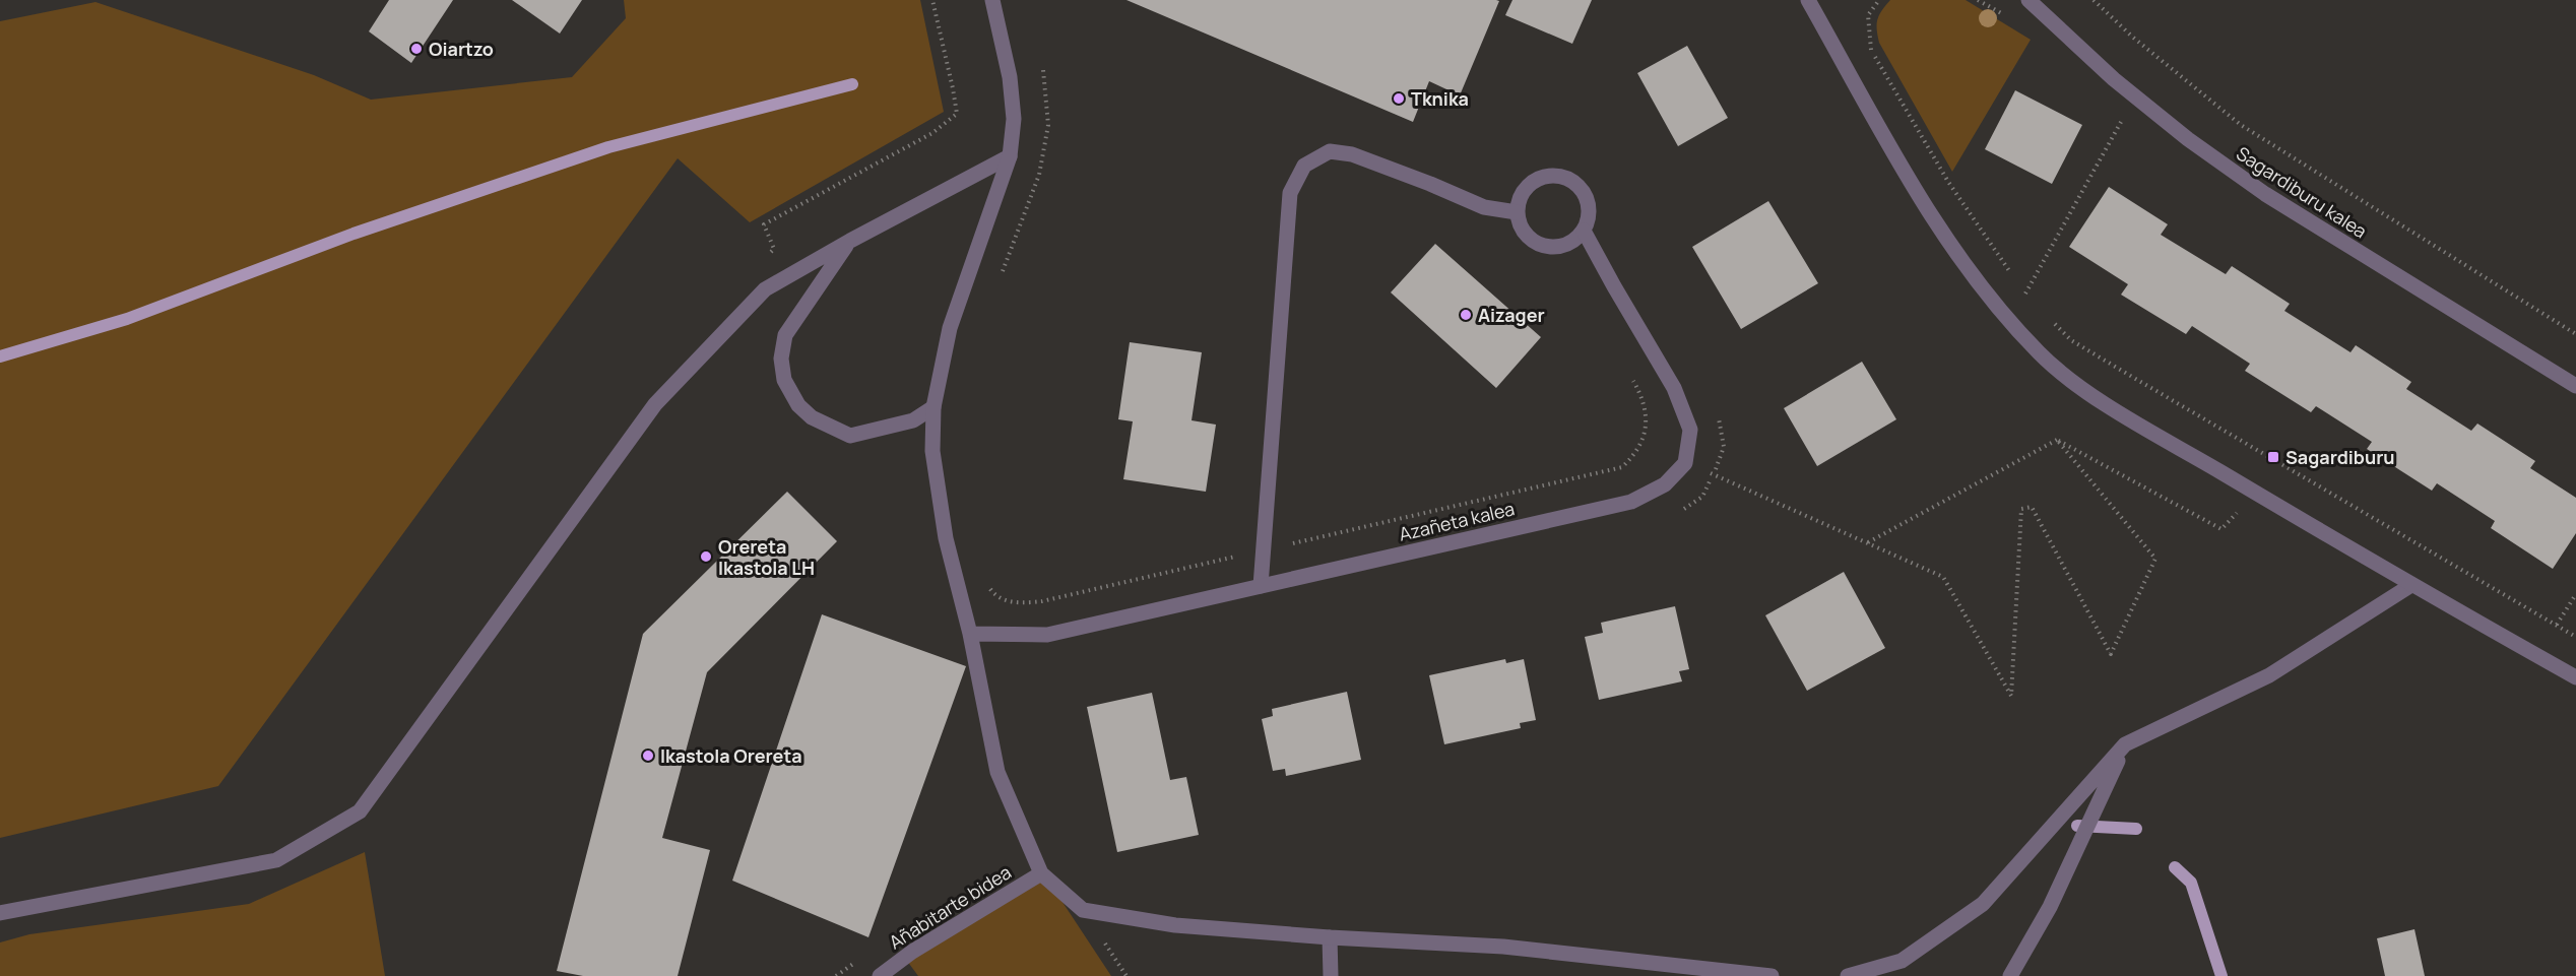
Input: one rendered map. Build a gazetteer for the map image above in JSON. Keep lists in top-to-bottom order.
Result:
{
  "streets": {
    "street": ["Sagardiburu kalea", "Azañeta kalea", "Añabitarte bidea"]
  },
  "places": {
    "other": [
      "Oiartzo",
      "Tknika",
      "Aizager",
      "Orereta Ikastola LH",
      "Ikastola Orereta"
    ],
    "transit": ["Sagardiburu"]
  }
}
